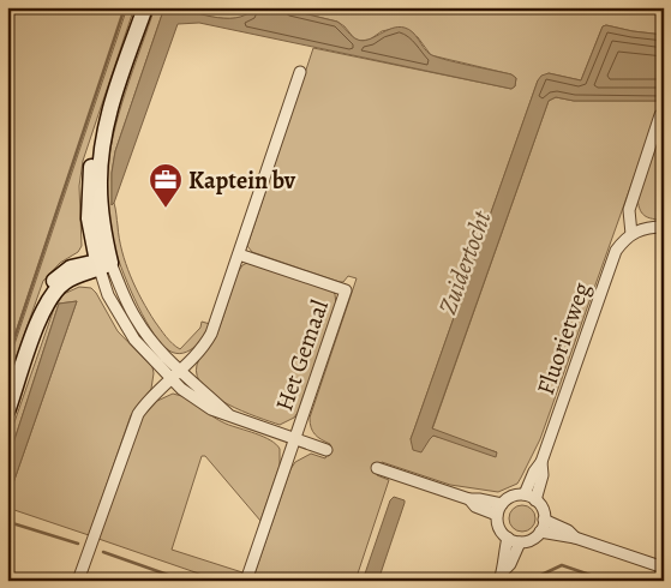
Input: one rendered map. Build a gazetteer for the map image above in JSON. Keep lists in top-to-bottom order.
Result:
{
  "streets": {
    "street": ["Fluorietweg", "Het Gemaal"]
  },
  "water": ["Zuidertocht"],
  "places": {
    "office": ["Kaptein bv"]
  }
}
